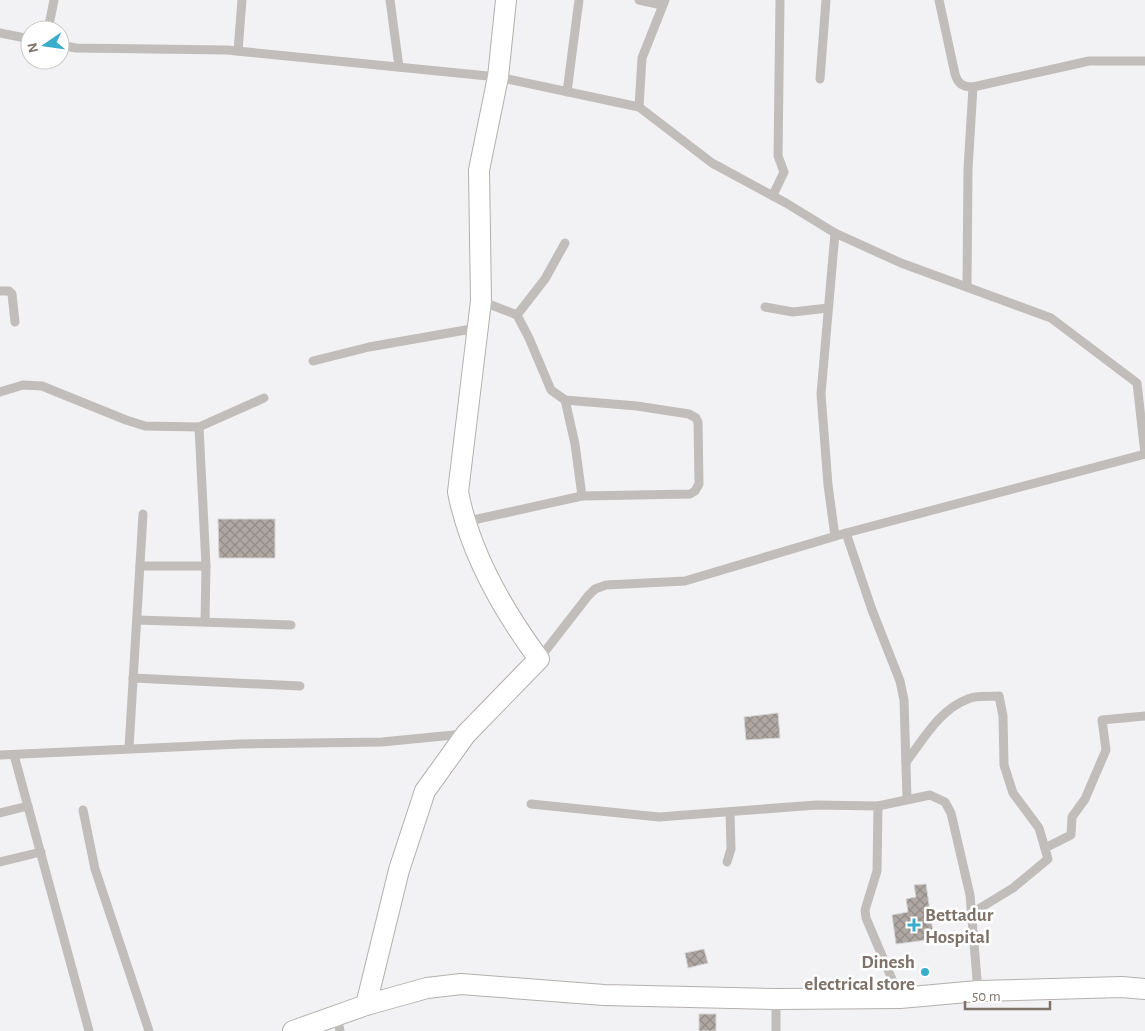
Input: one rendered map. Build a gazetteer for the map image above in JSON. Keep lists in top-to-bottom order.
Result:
{
  "places": {
    "health": ["Bettadur Hospital"],
    "other": ["Dinesh electrical store"]
  },
  "scale_bar": "50 m",
  "north": "left"
}
